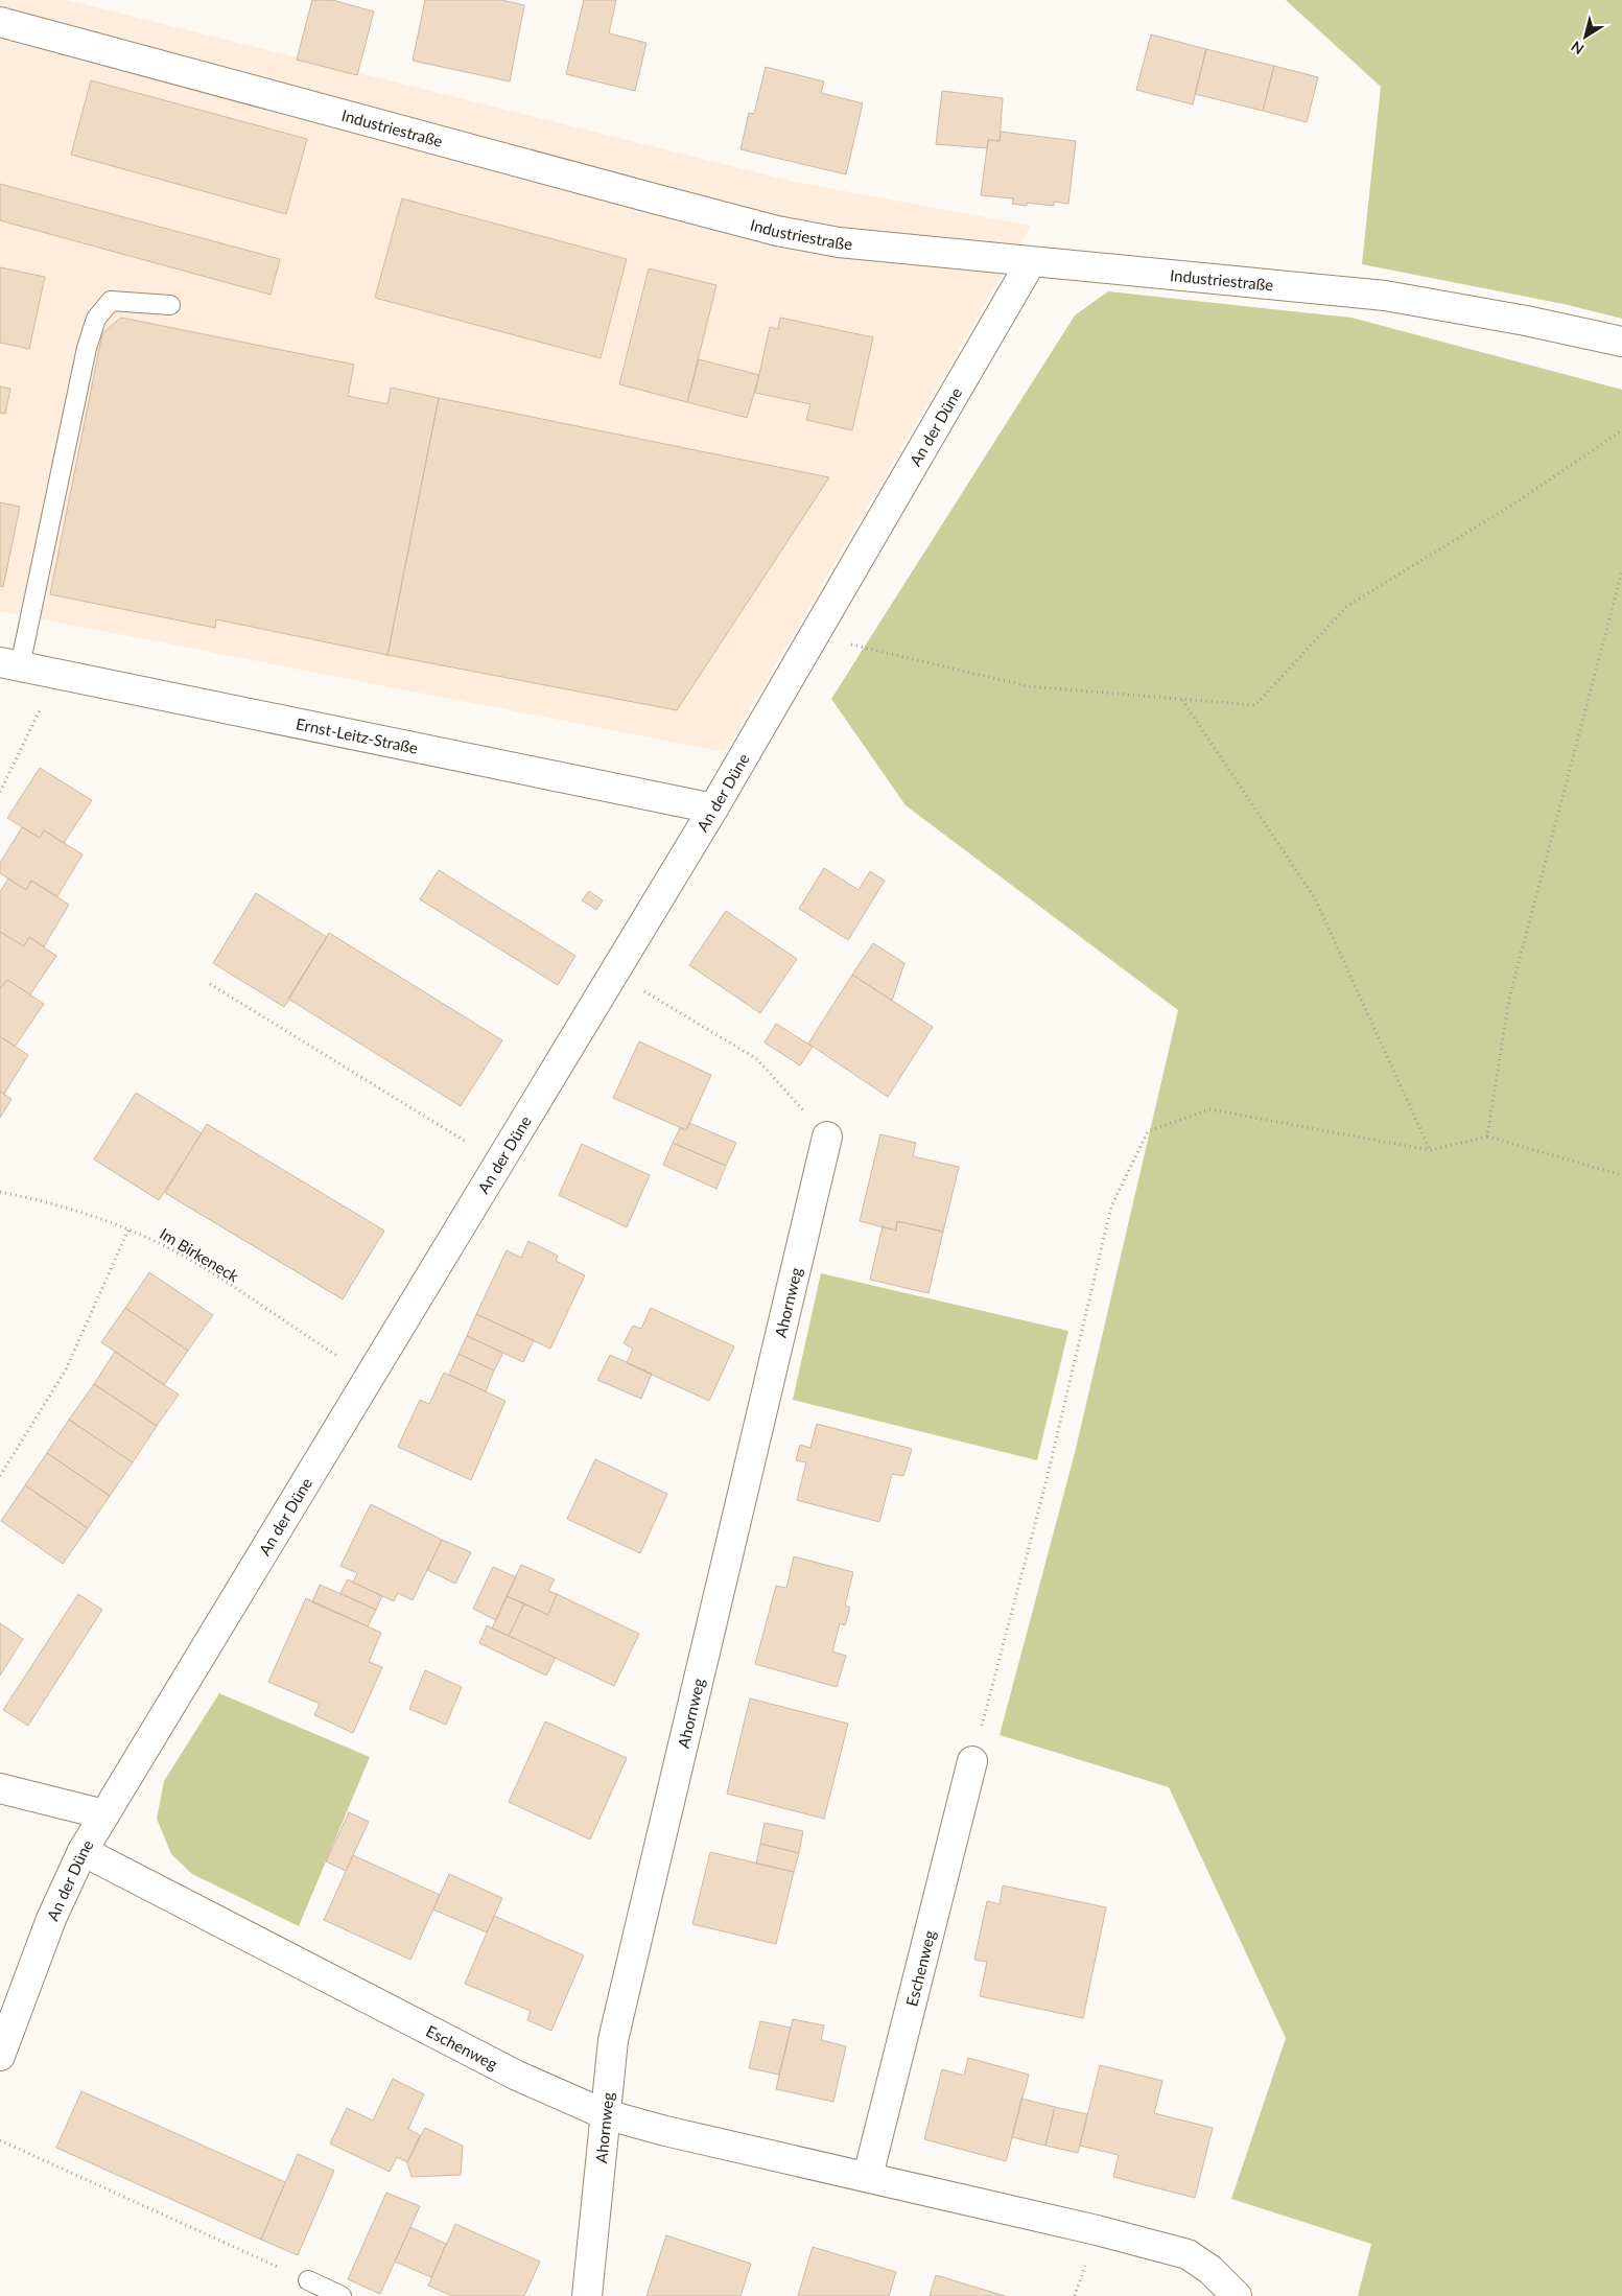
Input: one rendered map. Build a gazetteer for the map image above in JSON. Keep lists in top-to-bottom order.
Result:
{
  "streets": {
    "street": [
      "Industriestraße",
      "An der Düne",
      "Ernst-Leitz-Straße",
      "Ahornweg",
      "Eschenweg"
    ],
    "path": ["Im Birkeneck"]
  },
  "crossings": [
    ["Industriestraße", "An der Düne"],
    ["An der Düne", "Ernst-Leitz-Straße"],
    ["An der Düne", "Im Birkeneck"],
    ["An der Düne", "Eschenweg"],
    ["Ahornweg", "Eschenweg"]
  ],
  "north": "bottom left"
}
